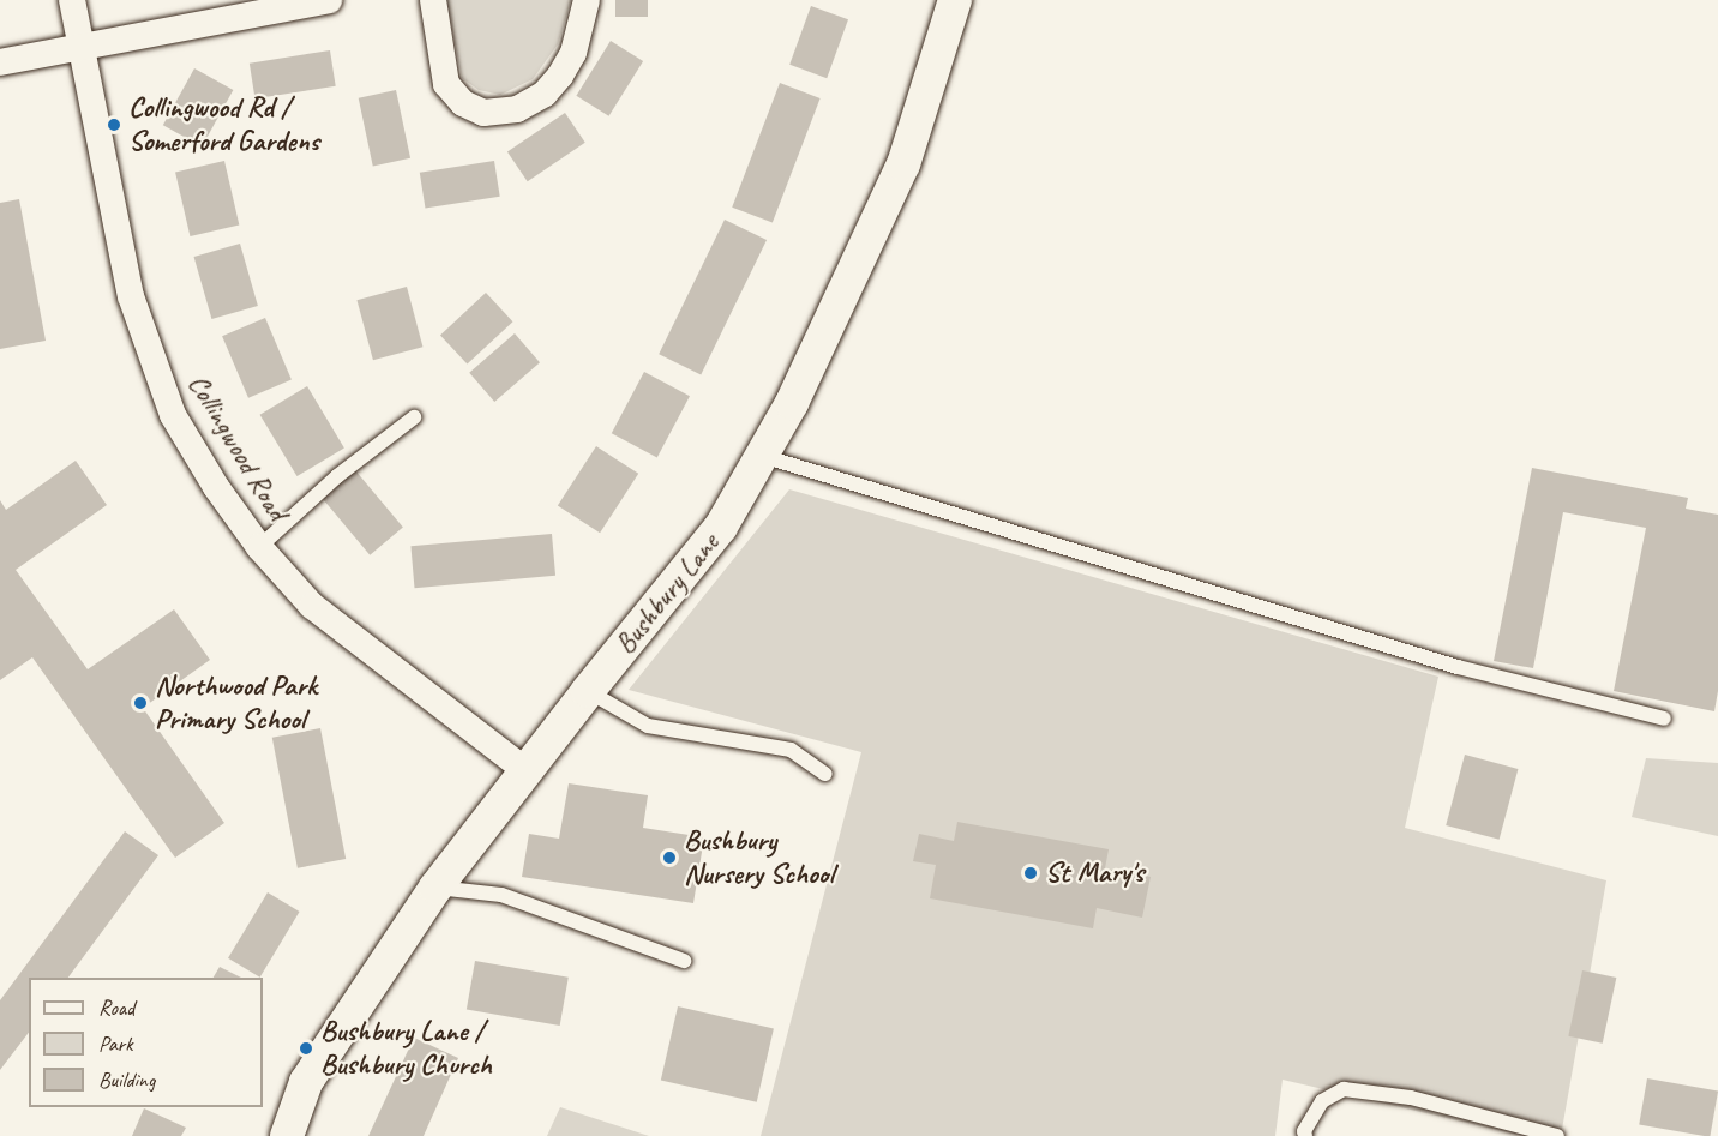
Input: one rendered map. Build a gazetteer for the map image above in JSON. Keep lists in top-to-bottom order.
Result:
{
  "streets": {
    "street": ["Collingwood Road", "Bushbury Lane"]
  },
  "crossings": [
    ["Collingwood Road", "Bushbury Lane"]
  ],
  "places": [
    "Collingwood Rd / Somerford Gardens",
    "Northwood Park Primary School",
    "Bushbury Nursery School",
    "St Mary's",
    "Bushbury Lane / Bushbury Church"
  ],
  "legend": ["Road", "Park", "Building"]
}
